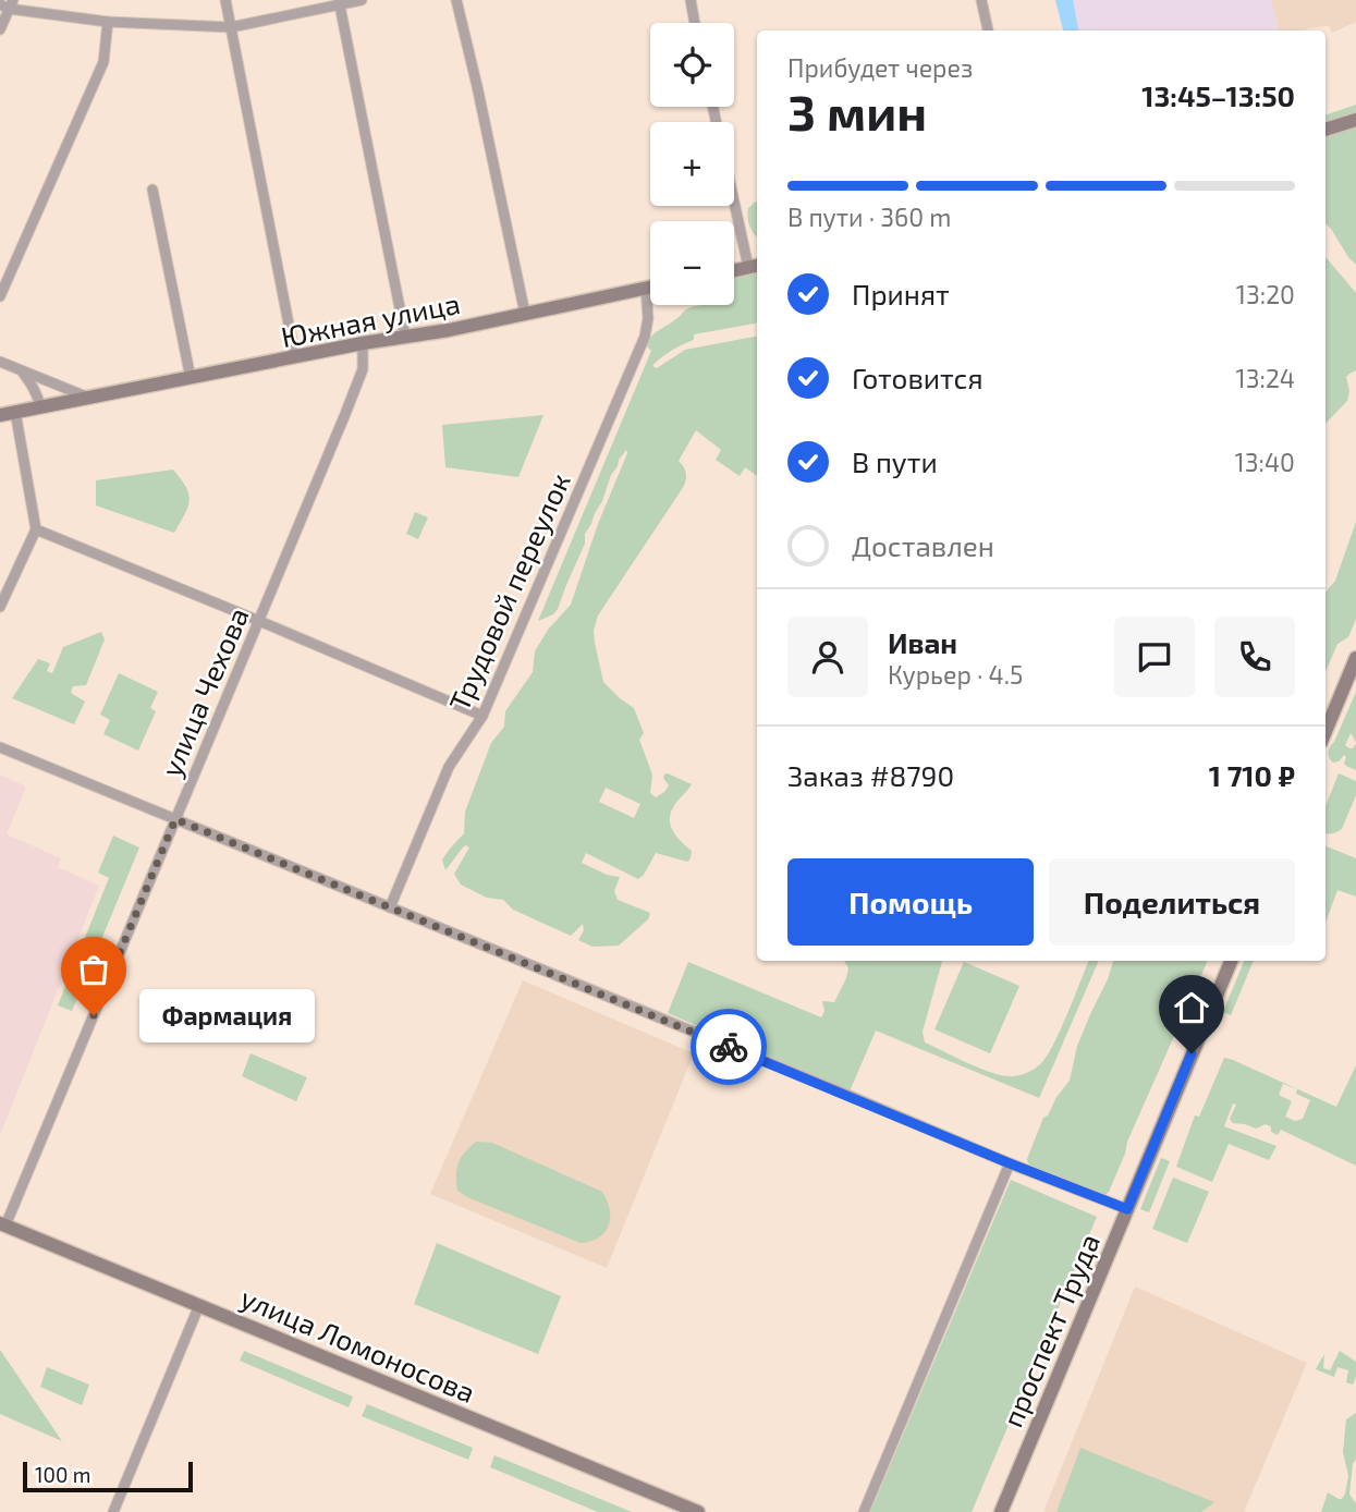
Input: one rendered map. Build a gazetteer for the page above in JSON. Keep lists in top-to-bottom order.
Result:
{
  "streets": {
    "main road": ["Южная улица", "проспект Труда", "улица Ломоносова"],
    "street": ["Трудовой переулок", "улица Чехова"]
  },
  "crossings": [
    ["Южная улица", "Трудовой переулок"],
    ["Южная улица", "улица Чехова"],
    ["улица Чехова", "улица Ломоносова"]
  ],
  "places": ["Фармация"],
  "scale_bar": "100 m",
  "page": {
    "map_buttons": ["+", "−"],
    "heading": ["3 мин", "Прибудет через", "13:45–13:50"],
    "panel": [
      "Иван",
      "Курьер · 4.5",
      "Заказ #8790",
      "1 710 ₽"
    ],
    "bar": "В пути · 360 m",
    "list": [
      ["Принят", "13:20"],
      ["Готовится", "13:24"],
      ["В пути", "13:40"],
      "Доставлен"
    ],
    "buttons": ["Помощь", "Поделиться"],
    "bubble": "Фармация",
    "scale": "100 m"
  }
}
